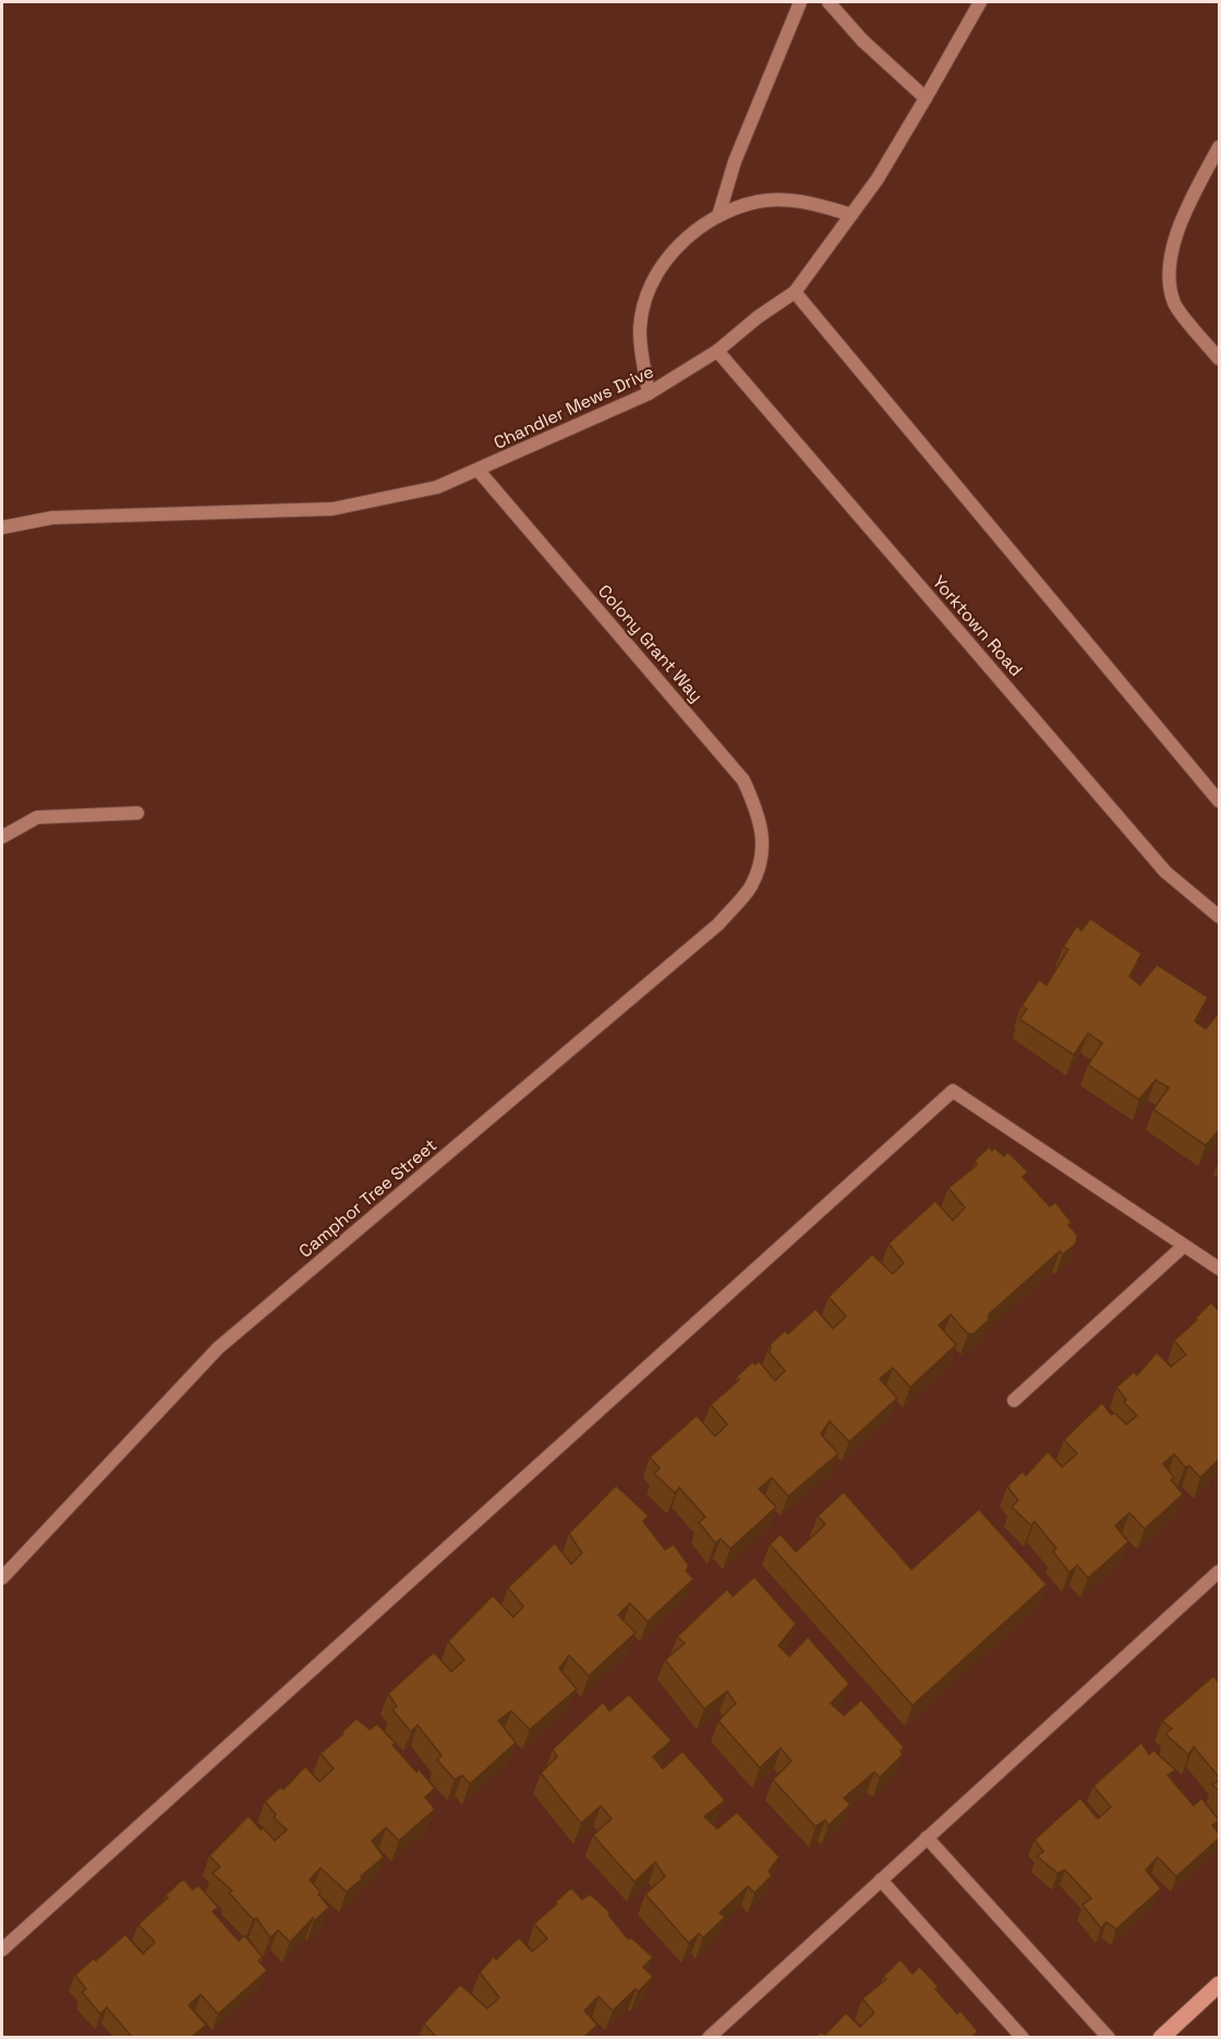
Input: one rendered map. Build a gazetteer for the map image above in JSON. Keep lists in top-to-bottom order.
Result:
{
  "streets": {
    "street": [
      "Chandler Mews Drive",
      "Yorktown Road",
      "Colony Grant Way",
      "Camphor Tree Street"
    ]
  },
  "crossings": [
    ["Chandler Mews Drive", "Yorktown Road"],
    ["Chandler Mews Drive", "Colony Grant Way"],
    ["Colony Grant Way", "Camphor Tree Street"]
  ]
}
